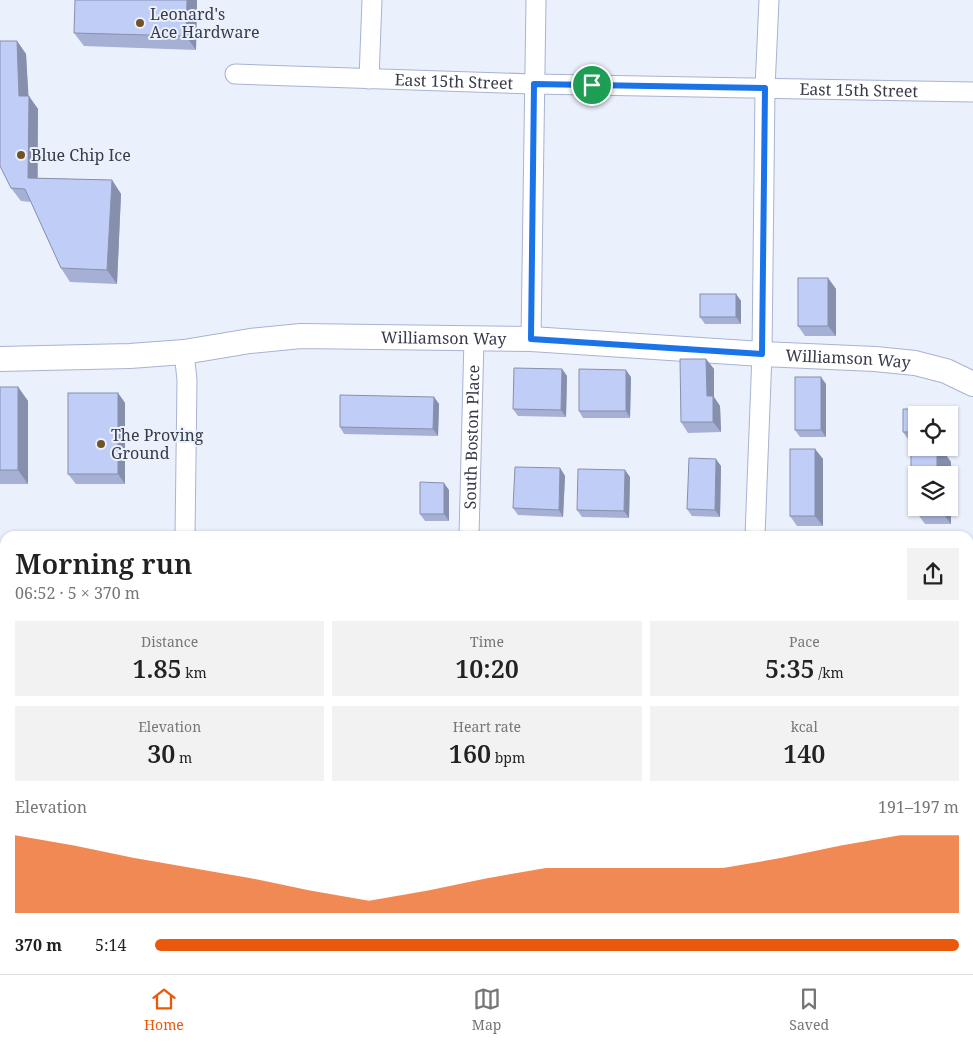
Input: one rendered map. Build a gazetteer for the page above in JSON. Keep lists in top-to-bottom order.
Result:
{
  "streets": {
    "street": ["East 15th Street", "Williamson Way", "South Boston Place"]
  },
  "crossings": [
    ["Williamson Way", "South Boston Place"]
  ],
  "places": ["Leonard's Ace Hardware", "Blue Chip Ice", "The Proving Ground"],
  "page": {
    "heading": ["Morning run", "06:52 · 5 × 370 m"],
    "stats": [
      ["Distance", "1.85 km"],
      ["Time", "10:20"],
      ["Pace", "5:35 /km"],
      ["Elevation", "30 m"],
      ["Heart rate", "160 bpm"],
      ["kcal", "140"]
    ],
    "chart": ["Elevation", "191–197 m"],
    "list": [
      {
        "name": "370 m",
        "note": "5:14"
      }
    ],
    "tabs": ["Home", "Map", "Saved"]
  }
}
